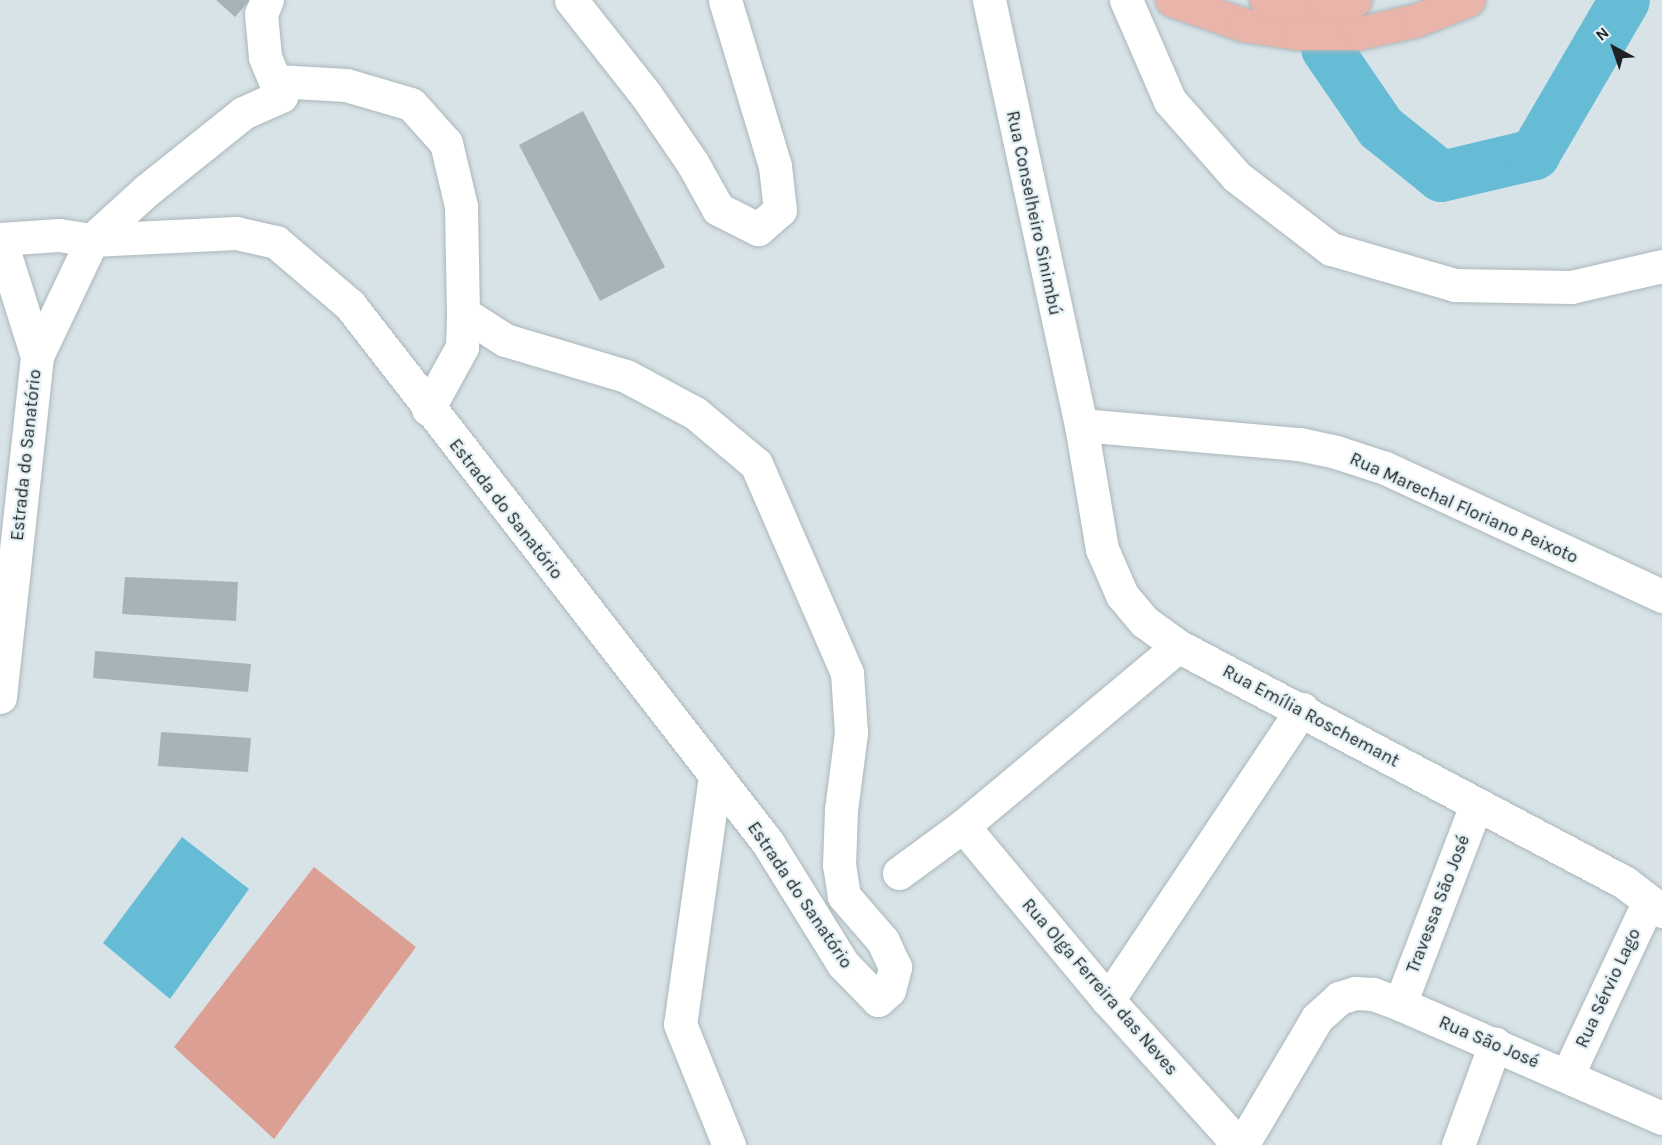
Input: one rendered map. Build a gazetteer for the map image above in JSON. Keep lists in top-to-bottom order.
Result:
{
  "streets": {
    "street": [
      "Rua Conselheiro Sinimbú",
      "Estrada do Sanatório",
      "Rua Marechal Floriano Peixoto",
      "Rua Emília Roschemant",
      "Travessa São José",
      "Rua Olga Ferreira das Neves",
      "Rua Sérvio Lago",
      "Rua São José"
    ]
  },
  "crossings": [
    ["Rua Conselheiro Sinimbú", "Rua Marechal Floriano Peixoto"],
    ["Rua Conselheiro Sinimbú", "Rua Emília Roschemant"],
    ["Rua Marechal Floriano Peixoto", "Rua Emília Roschemant"],
    ["Rua Emília Roschemant", "Travessa São José"],
    ["Rua Emília Roschemant", "Rua Sérvio Lago"],
    ["Travessa São José", "Rua São José"],
    ["Rua Olga Ferreira das Neves", "Rua São José"],
    ["Rua Sérvio Lago", "Rua São José"]
  ],
  "north": "top left"
}
